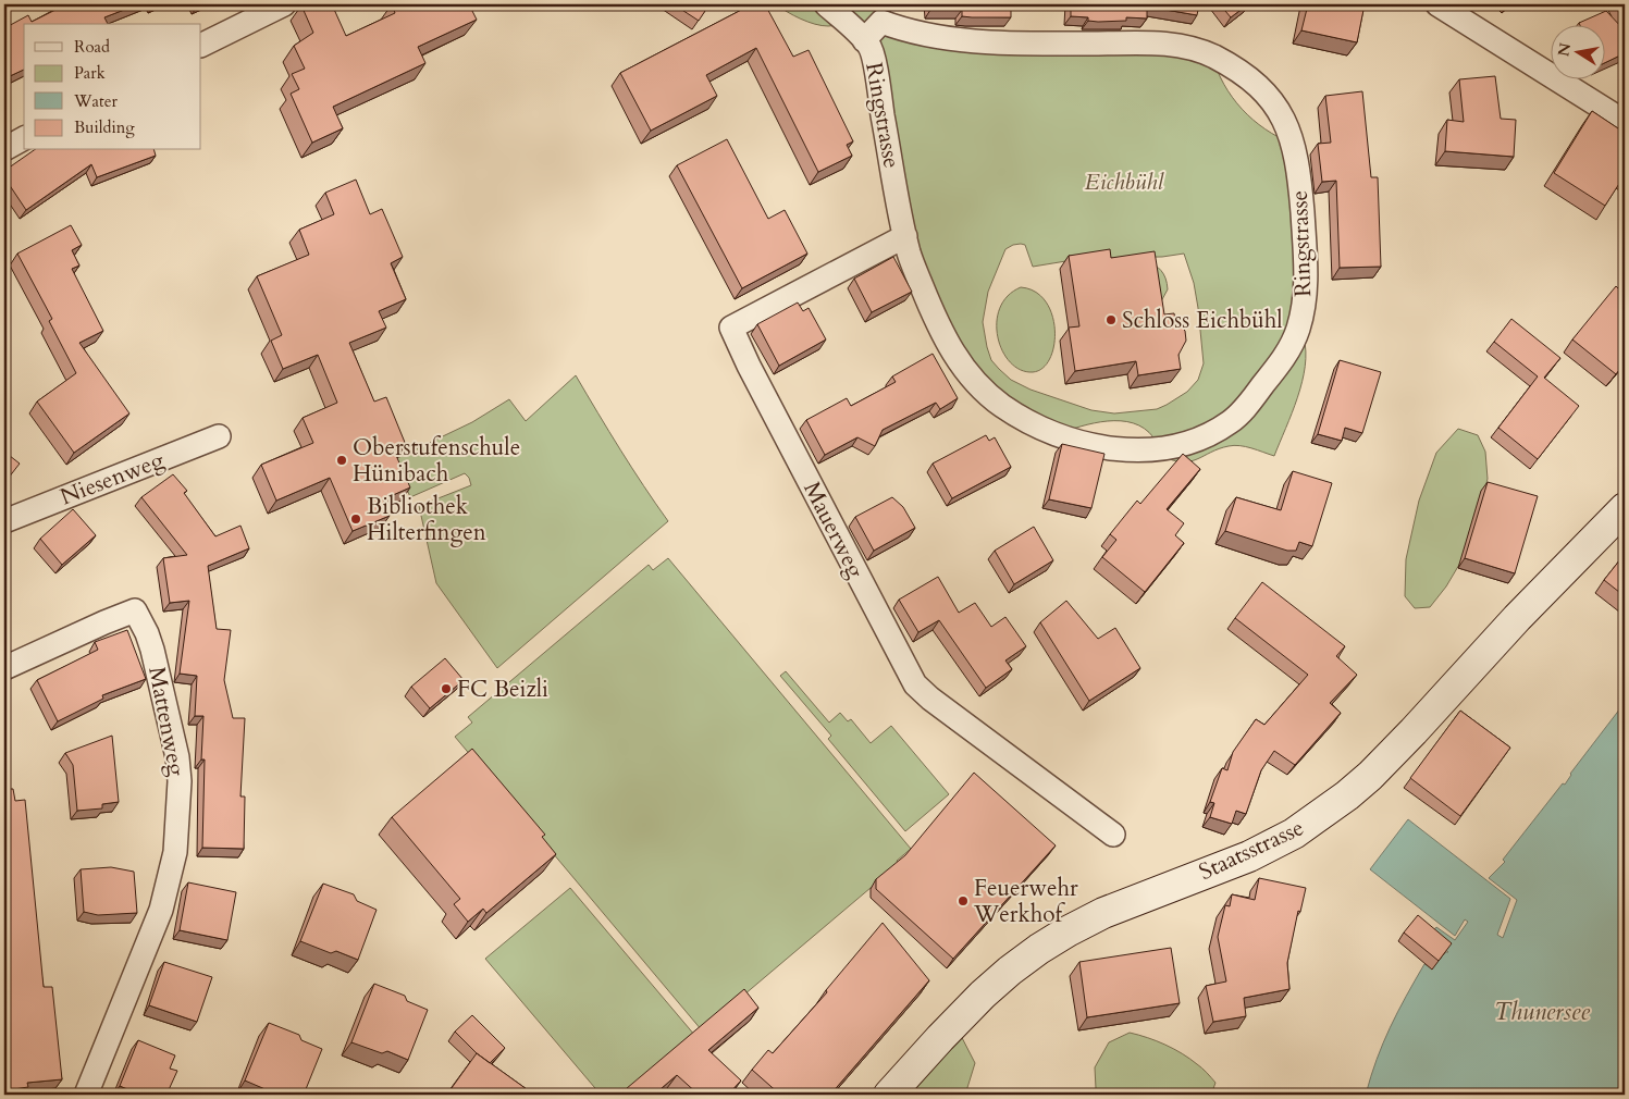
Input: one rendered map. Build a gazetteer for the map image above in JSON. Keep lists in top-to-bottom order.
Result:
{
  "streets": {
    "main road": ["Staatsstrasse"],
    "street": [
      "Ringstrasse",
      "Niesenweg",
      "Mauerweg",
      "Mattenweg"
    ]
  },
  "crossings": [
    ["Ringstrasse", "Mauerweg"]
  ],
  "water": ["Thunersee"],
  "parks": ["Eichbühl"],
  "places": [
    "Schloss Eichbühl",
    "Oberstufenschule Hünibach",
    "Bibliothek Hilterfingen",
    "FC Beizli",
    "Feuerwehr Werkhof"
  ],
  "legend": [
    "Road",
    "Park",
    "Water",
    "Building"
  ],
  "north": "left"
}
